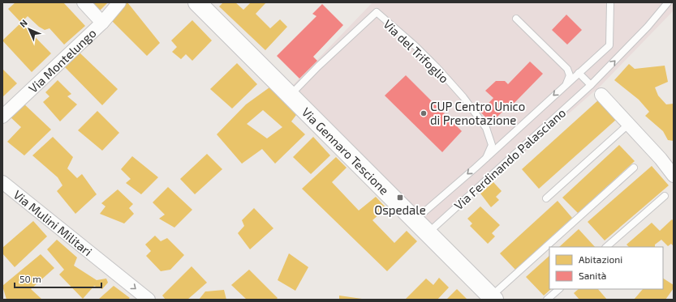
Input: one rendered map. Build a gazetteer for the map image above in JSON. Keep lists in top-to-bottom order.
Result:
{
  "streets": {
    "street": ["Via Montelungo", "Via Gennaro Tescione", "Via Mulini Militari"],
    "lane": ["Via del Trifoglio", "Via Ferdinando Palasciano"]
  },
  "crossings": [
    ["Via del Trifoglio", "Via Gennaro Tescione"],
    ["Via del Trifoglio", "Via Ferdinando Palasciano"],
    ["Via Gennaro Tescione", "Via Ferdinando Palasciano"]
  ],
  "one_way": ["Via Mulini Militari"],
  "places": {
    "other": ["CUP Centro Unico di Prenotazione"],
    "transit": ["Ospedale"]
  },
  "legend": ["Abitazioni", "Sanità"],
  "scale_bar": "50 m",
  "north": "top left"
}
